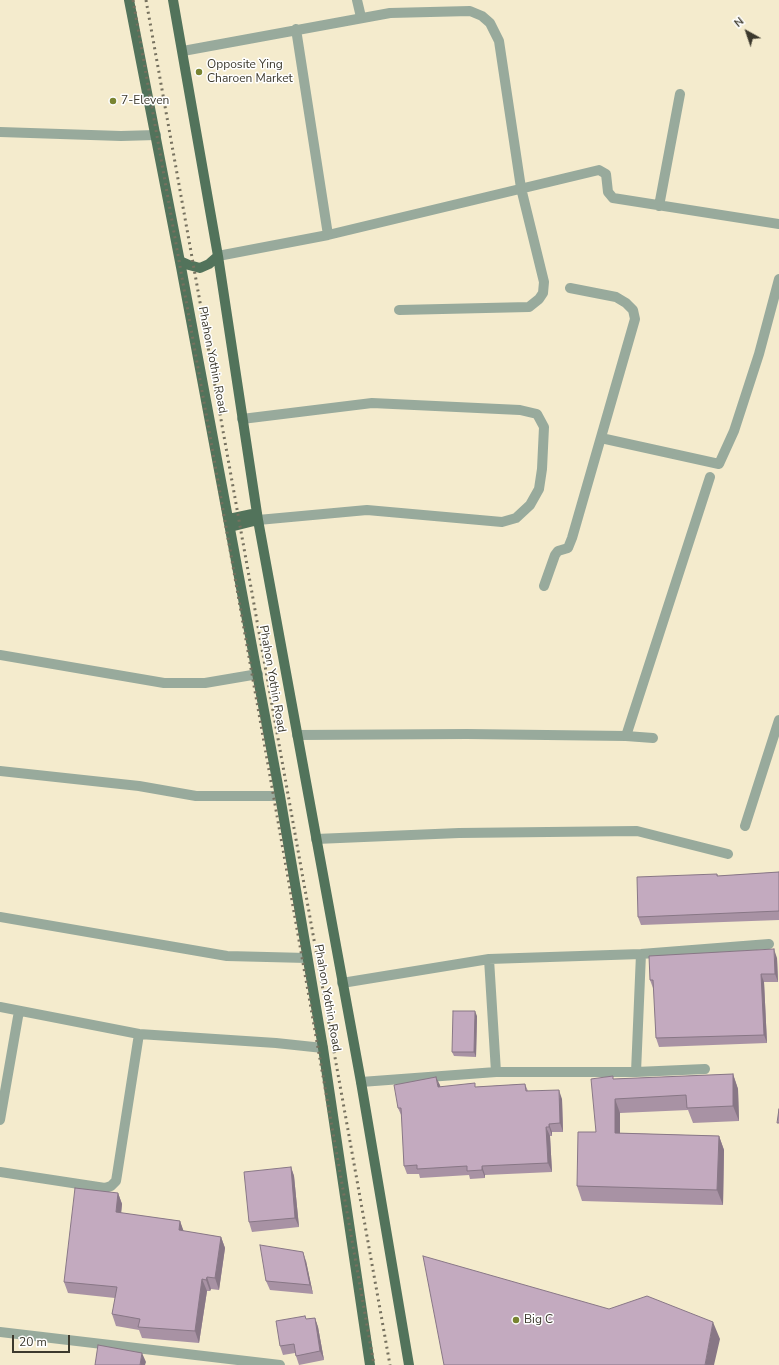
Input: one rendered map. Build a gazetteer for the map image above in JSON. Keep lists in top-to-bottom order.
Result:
{
  "streets": {
    "main road": ["Phahon Yothin Road"]
  },
  "places": ["Opposite Ying Charoen Market", "7-Eleven", "Big C"],
  "scale_bar": "20 m",
  "north": "top left"
}
